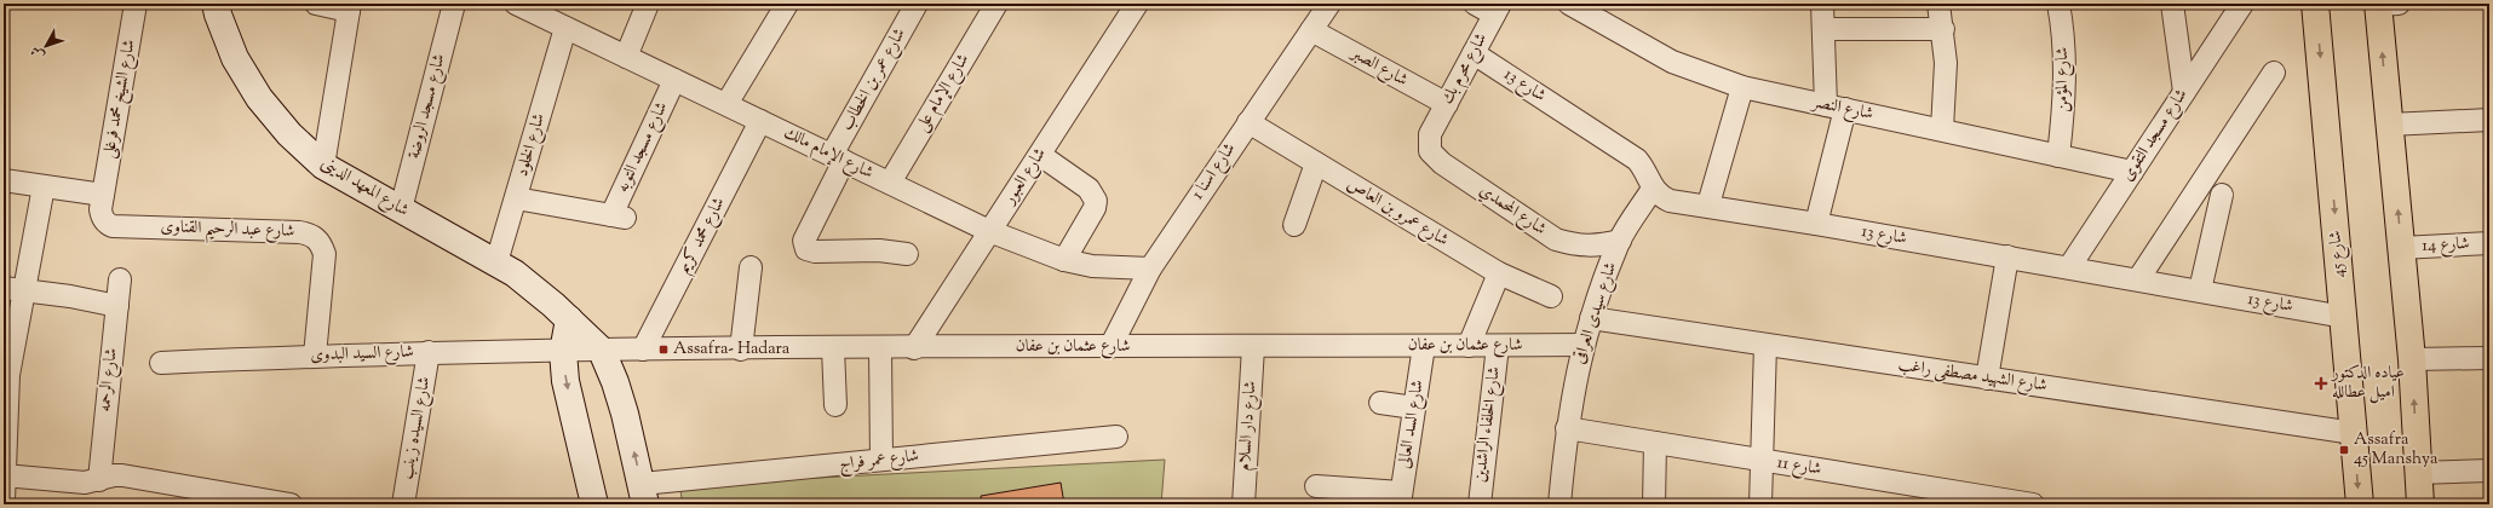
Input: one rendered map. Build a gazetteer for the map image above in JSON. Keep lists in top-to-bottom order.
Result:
{
  "streets": {
    "main road": ["شارع 45"],
    "street": [
      "شارع الصبر",
      "شارع محرم بك",
      "شارع عمر بن الخطاب",
      "شارع المؤمن",
      "شارع 13",
      "شارع الإمام على",
      "شارع الشيخ محمد فرغلى",
      "شارع مسجد الروضة",
      "شارع النصر",
      "شارع مسجد التقوى",
      "شارع الخلود",
      "شارع مسجد التوبه",
      "شارع الإمام مالك",
      "شارع اسنا 1",
      "شارع العبور",
      "شارع المعهد الدينى",
      "شارع المحمدي",
      "شارع عمرو بن العاص",
      "شارع عبد الرحيم القناوى",
      "شارع محمد كريم",
      "شارع 14",
      "شارع سيدى العراقى",
      "شارع عثمان بن عفان",
      "شارع السيد البدوى",
      "شارع الشهيد مصطفى راغب",
      "شارع الرحمه",
      "شارع السد العالى",
      "شارع الخلفاء الراشدين",
      "شارع دار السلام",
      "شارع السيده زينب",
      "شارع عمر فراج",
      "شارع 11"
    ]
  },
  "crossings": [
    ["شارع الصبر", "شارع محرم بك"],
    ["شارع الصبر", "شارع اسنا 1"],
    ["شارع محرم بك", "شارع 13"],
    ["شارع محرم بك", "شارع المحمدي"],
    ["شارع عمر بن الخطاب", "شارع الإمام مالك"],
    ["شارع المؤمن", "شارع النصر"],
    ["شارع 13", "شارع مسجد التقوى"],
    ["شارع 13", "شارع 45"],
    ["شارع 13", "شارع سيدى العراقى"],
    ["شارع الإمام على", "شارع الإمام مالك"],
    ["شارع الشيخ محمد فرغلى", "شارع عبد الرحيم القناوى"],
    ["شارع مسجد الروضة", "شارع المعهد الدينى"],
    ["شارع النصر", "شارع مسجد التقوى"],
    ["شارع الخلود", "شارع مسجد التوبه"],
    ["شارع الخلود", "شارع الإمام مالك"],
    ["شارع الخلود", "شارع المعهد الدينى"],
    ["شارع مسجد التوبه", "شارع الإمام مالك"],
    ["شارع الإمام مالك", "شارع اسنا 1"],
    ["شارع الإمام مالك", "شارع العبور"],
    ["شارع الإمام مالك", "شارع محمد كريم"],
    ["شارع اسنا 1", "شارع عمرو بن العاص"],
    ["شارع اسنا 1", "شارع عثمان بن عفان"],
    ["شارع العبور", "شارع عثمان بن عفان"],
    ["شارع المعهد الدينى", "شارع عثمان بن عفان"],
    ["شارع المعهد الدينى", "شارع عمر فراج"],
    ["شارع المحمدي", "شارع سيدى العراقى"],
    ["شارع عبد الرحيم القناوى", "شارع السيد البدوى"],
    ["شارع محمد كريم", "شارع عثمان بن عفان"],
    ["شارع 45", "شارع الشهيد مصطفى راغب"],
    ["شارع سيدى العراقى", "شارع عثمان بن عفان"],
    ["شارع سيدى العراقى", "شارع الشهيد مصطفى راغب"],
    ["شارع سيدى العراقى", "شارع 11"],
    ["شارع عثمان بن عفان", "شارع السيد البدوى"],
    ["شارع عثمان بن عفان", "شارع السد العالى"],
    ["شارع عثمان بن عفان", "شارع الخلفاء الراشدين"],
    ["شارع عثمان بن عفان", "شارع دار السلام"],
    ["شارع السيد البدوى", "شارع السيده زينب"]
  ],
  "places": {
    "transit": ["Assafra- Hadara", "Assafra 45 Manshya"],
    "health": ["عياده الدكتور اميل عطالله"]
  },
  "north": "bottom left"
}
